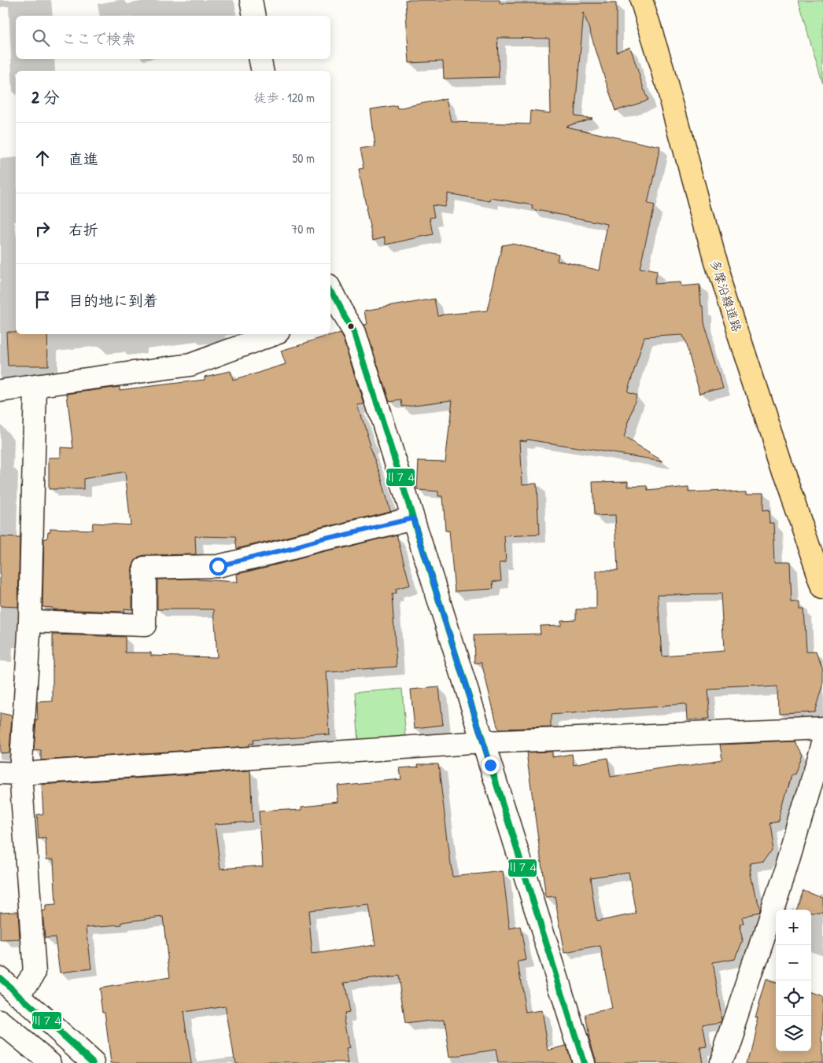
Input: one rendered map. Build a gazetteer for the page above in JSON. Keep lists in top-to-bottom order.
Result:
{
  "streets": {
    "main road": ["多摩沿線道路"]
  },
  "lines": ["transit line 川７４"],
  "page": {
    "search": "ここで検索",
    "heading": ["2 分", "徒歩 · 120 m"],
    "list": [
      ["直進", "50 m"],
      ["右折", "70 m"],
      "目的地に到着"
    ],
    "map_buttons": ["+", "−"]
  }
}
